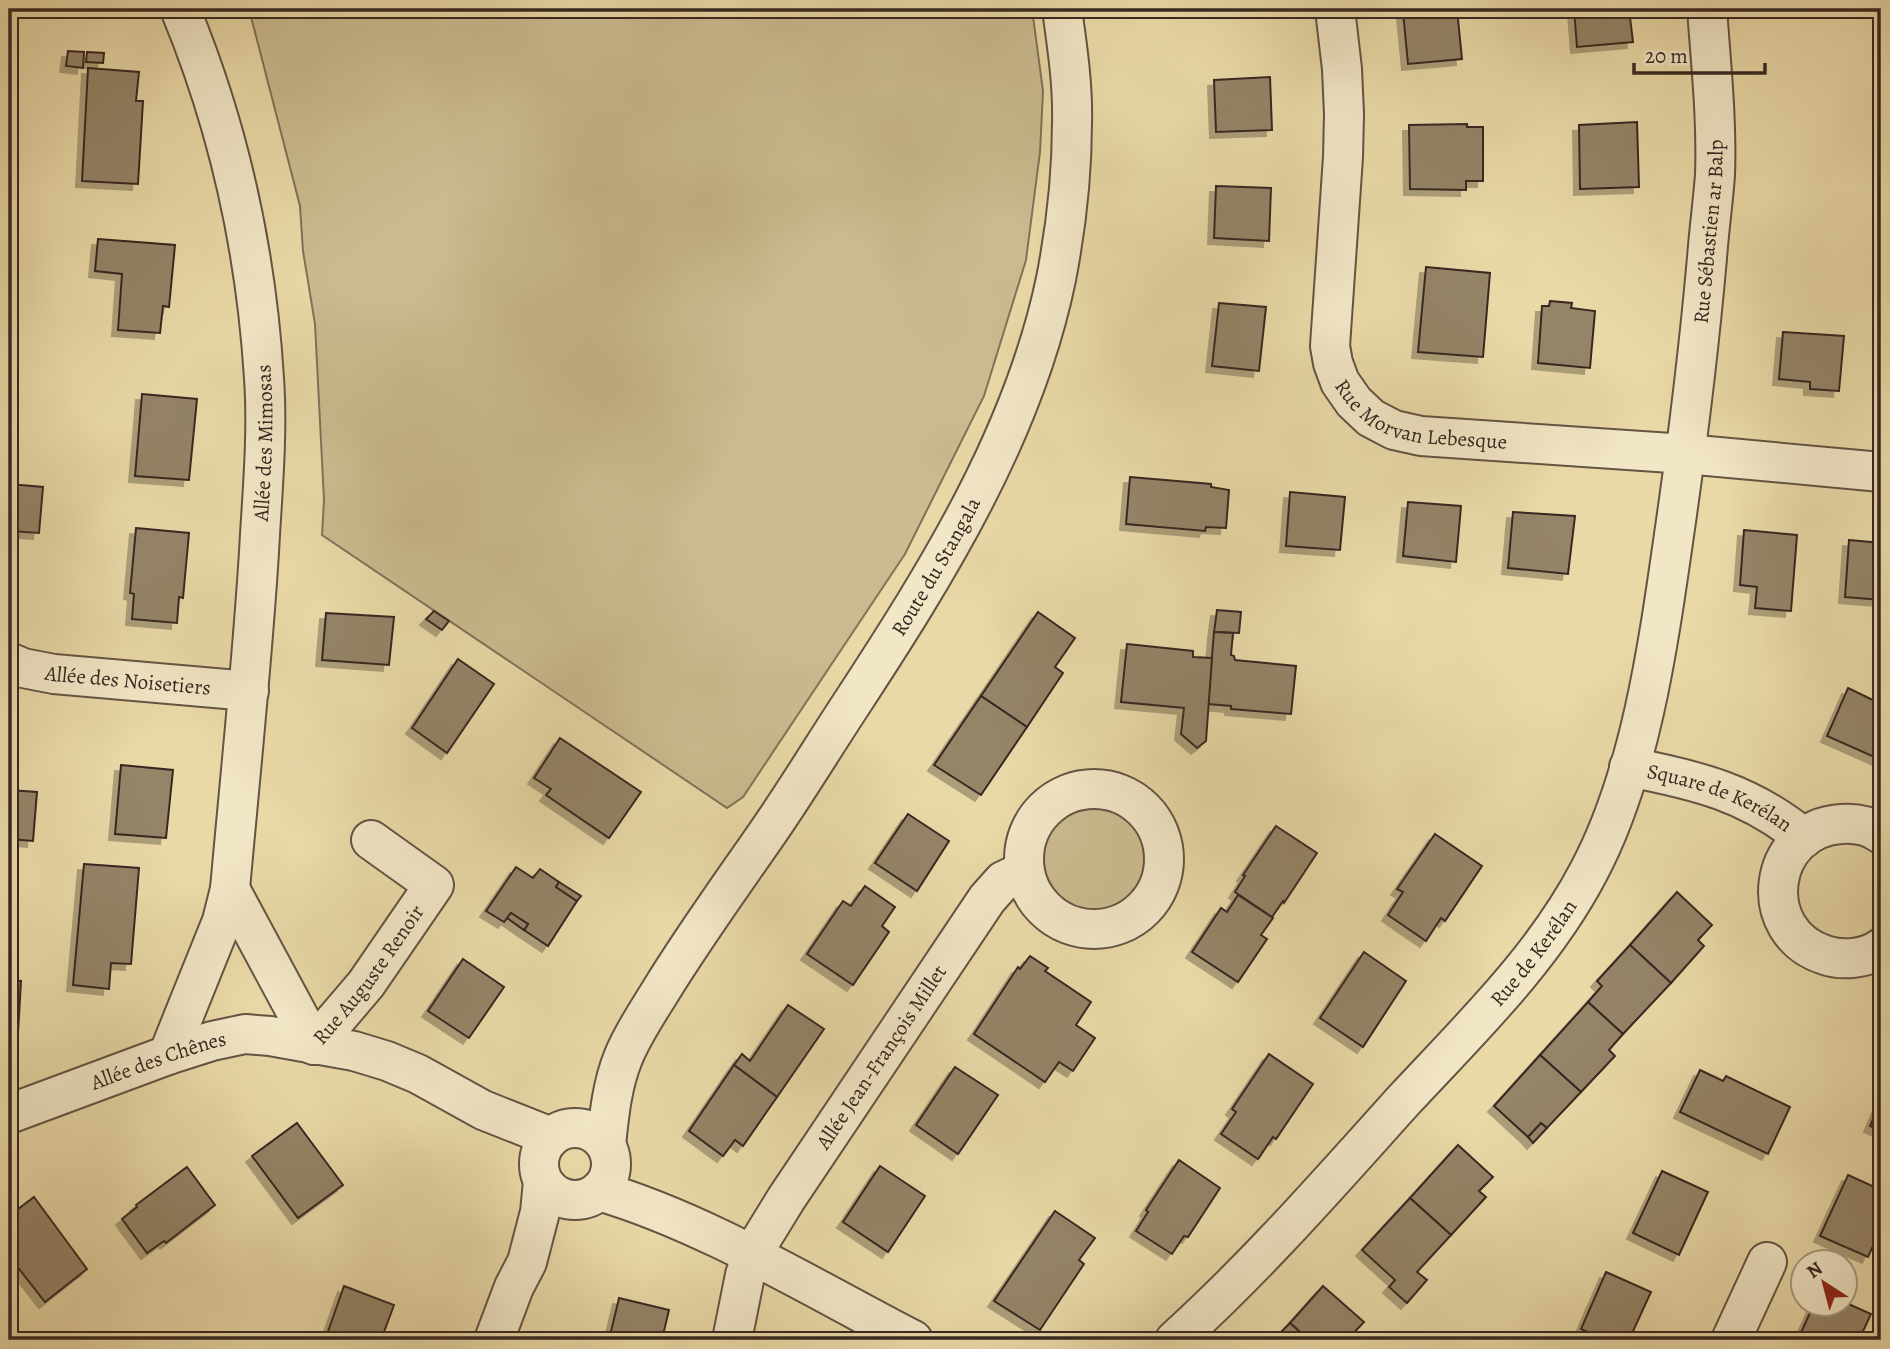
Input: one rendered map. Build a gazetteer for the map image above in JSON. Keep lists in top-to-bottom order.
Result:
{
  "streets": {
    "street": [
      "Rue Sébastien ar Balp",
      "Rue Morvan Lebesque",
      "Allée des Mimosas",
      "Route du Stangala",
      "Allée des Noisetiers",
      "Square de Kerélan",
      "Rue de Kerélan",
      "Rue Auguste Renoir",
      "Allée Jean-François Millet",
      "Allée des Chênes"
    ]
  },
  "crossings": [
    ["Rue Sébastien ar Balp", "Rue Morvan Lebesque"],
    ["Rue Sébastien ar Balp", "Rue de Kerélan"],
    ["Rue Morvan Lebesque", "Rue de Kerélan"],
    ["Allée des Mimosas", "Allée des Noisetiers"],
    ["Allée des Mimosas", "Allée des Chênes"],
    ["Route du Stangala", "Rue Auguste Renoir"],
    ["Square de Kerélan", "Rue de Kerélan"],
    ["Rue Auguste Renoir", "Allée des Chênes"]
  ],
  "scale_bar": "20 m",
  "north": "top left"
}
